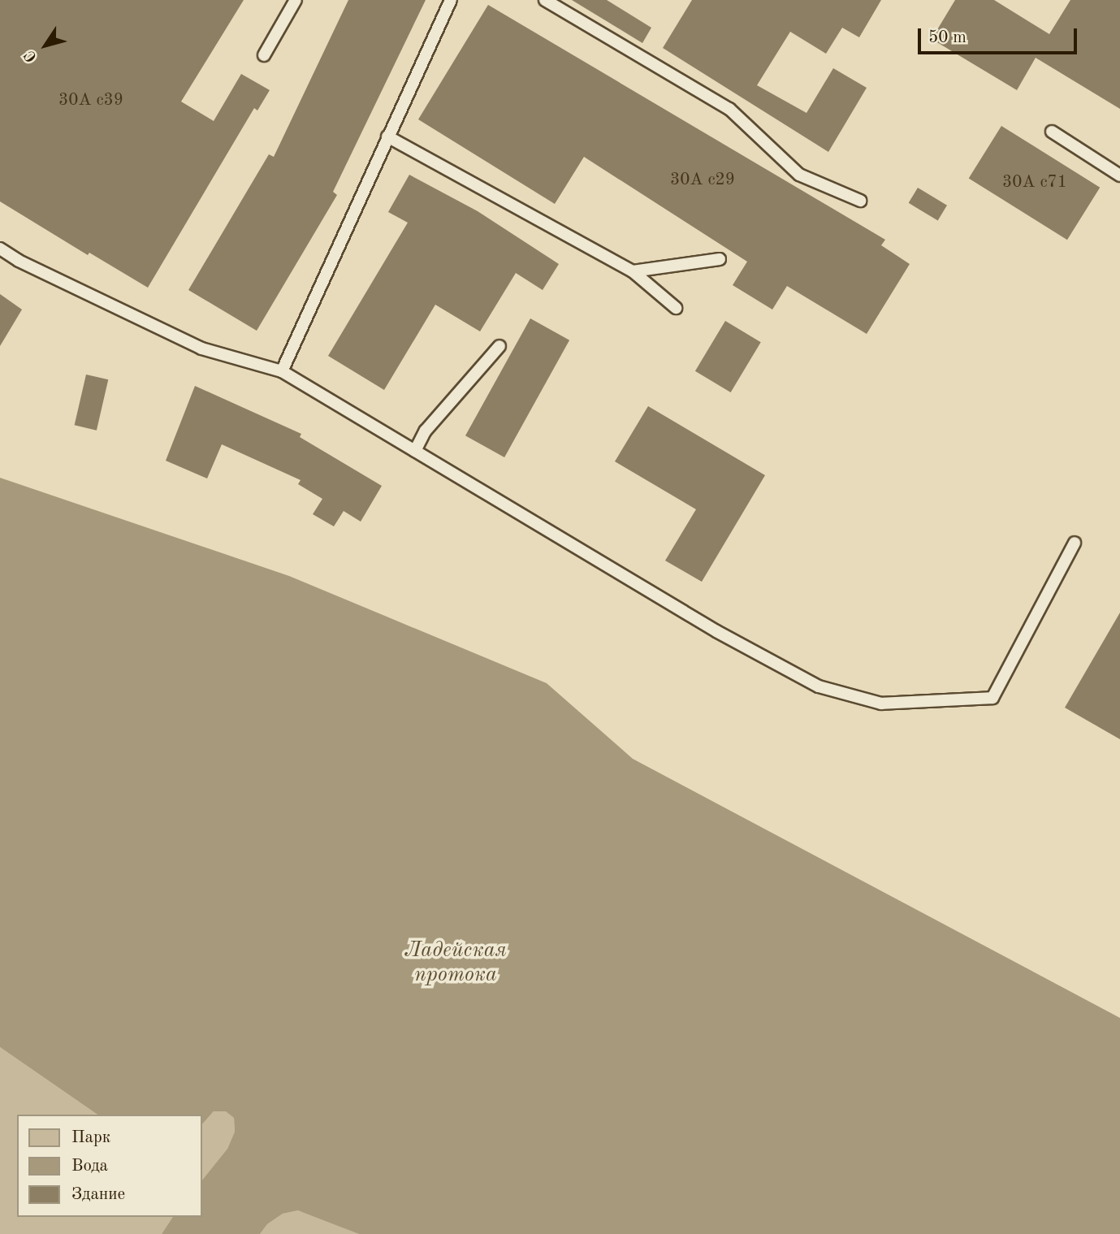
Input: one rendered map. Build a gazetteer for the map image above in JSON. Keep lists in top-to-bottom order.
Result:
{
  "water": ["Ладейская протока"],
  "house_numbers": ["30А с39", "30А с29", "30А с71"],
  "legend": ["Парк", "Вода", "Здание"],
  "scale_bar": "50 m",
  "north": "bottom left"
}
